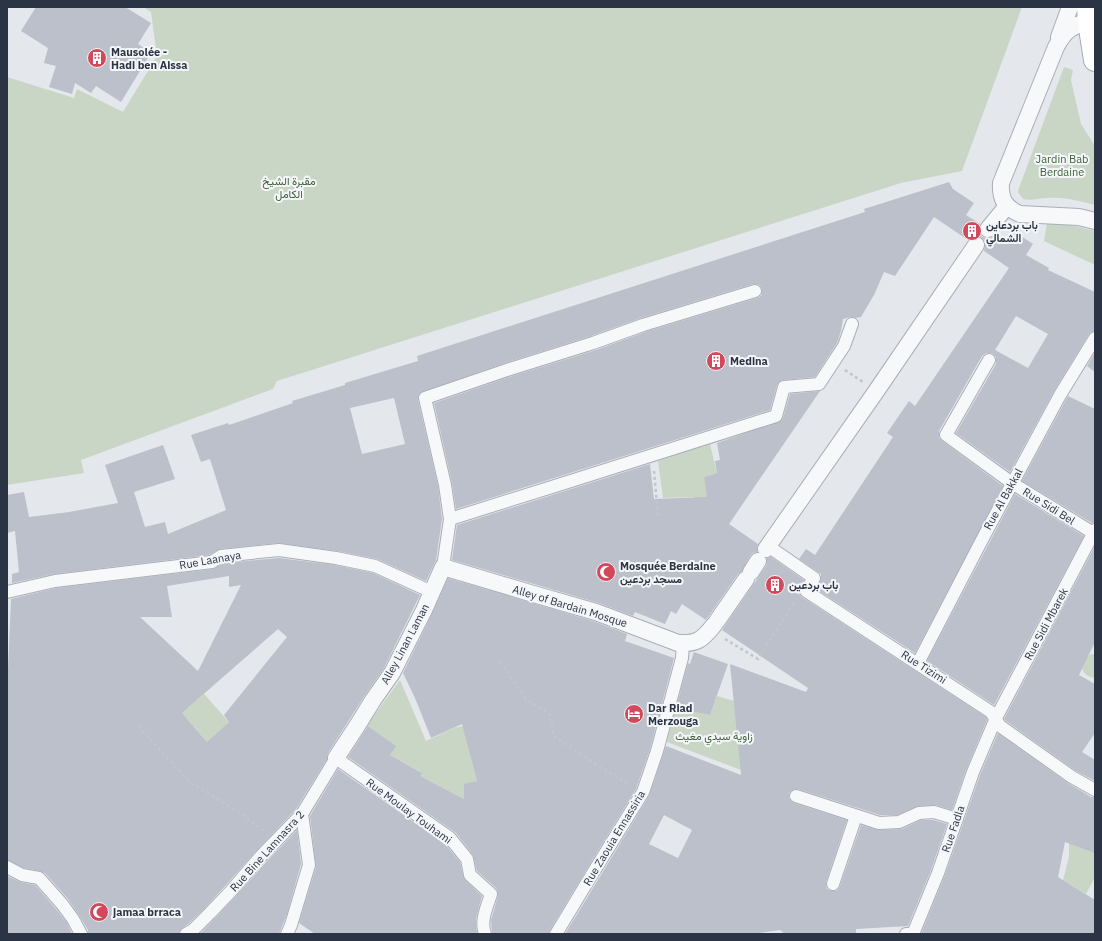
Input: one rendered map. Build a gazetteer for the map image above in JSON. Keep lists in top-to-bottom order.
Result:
{
  "streets": {
    "street": [
      "Rue Al Bakkal",
      "Rue Sidi Bel",
      "Rue Laanaya",
      "Alley of Bardain Mosque",
      "Rue Sidi Mbarek",
      "Alley Linan Laman",
      "Rue Tizimi",
      "Rue Moulay Touhami",
      "Rue Fadla",
      "Rue Zaouia Ennassiria",
      "Rue Bine Lamnasra 2"
    ]
  },
  "crossings": [
    ["Rue Al Bakkal", "Rue Sidi Bel"],
    ["Rue Al Bakkal", "Rue Tizimi"],
    ["Rue Sidi Bel", "Rue Sidi Mbarek"],
    ["Rue Laanaya", "Alley Linan Laman"],
    ["Alley of Bardain Mosque", "Alley Linan Laman"],
    ["Alley of Bardain Mosque", "Rue Zaouia Ennassiria"],
    ["Rue Sidi Mbarek", "Rue Tizimi"],
    ["Rue Sidi Mbarek", "Rue Fadla"],
    ["Alley Linan Laman", "Rue Moulay Touhami"],
    ["Alley Linan Laman", "Rue Bine Lamnasra 2"],
    ["Rue Tizimi", "Rue Fadla"],
    ["Rue Moulay Touhami", "Rue Bine Lamnasra 2"]
  ],
  "parks": ["Jardin Bab Berdaine", "مقبرة الشيخ الكامل", "زاوية سيدي مغيث"],
  "places": {
    "building": [
      "Mausolée - Hadi ben Aissa",
      "باب بردعاين الشمالي",
      "Medina",
      "باب بردعين"
    ],
    "mosque": ["Mosquée Berdaine مسجد بردعين", "jamaa brraca"],
    "hotel": ["Dar Riad Merzouga"]
  }
}
